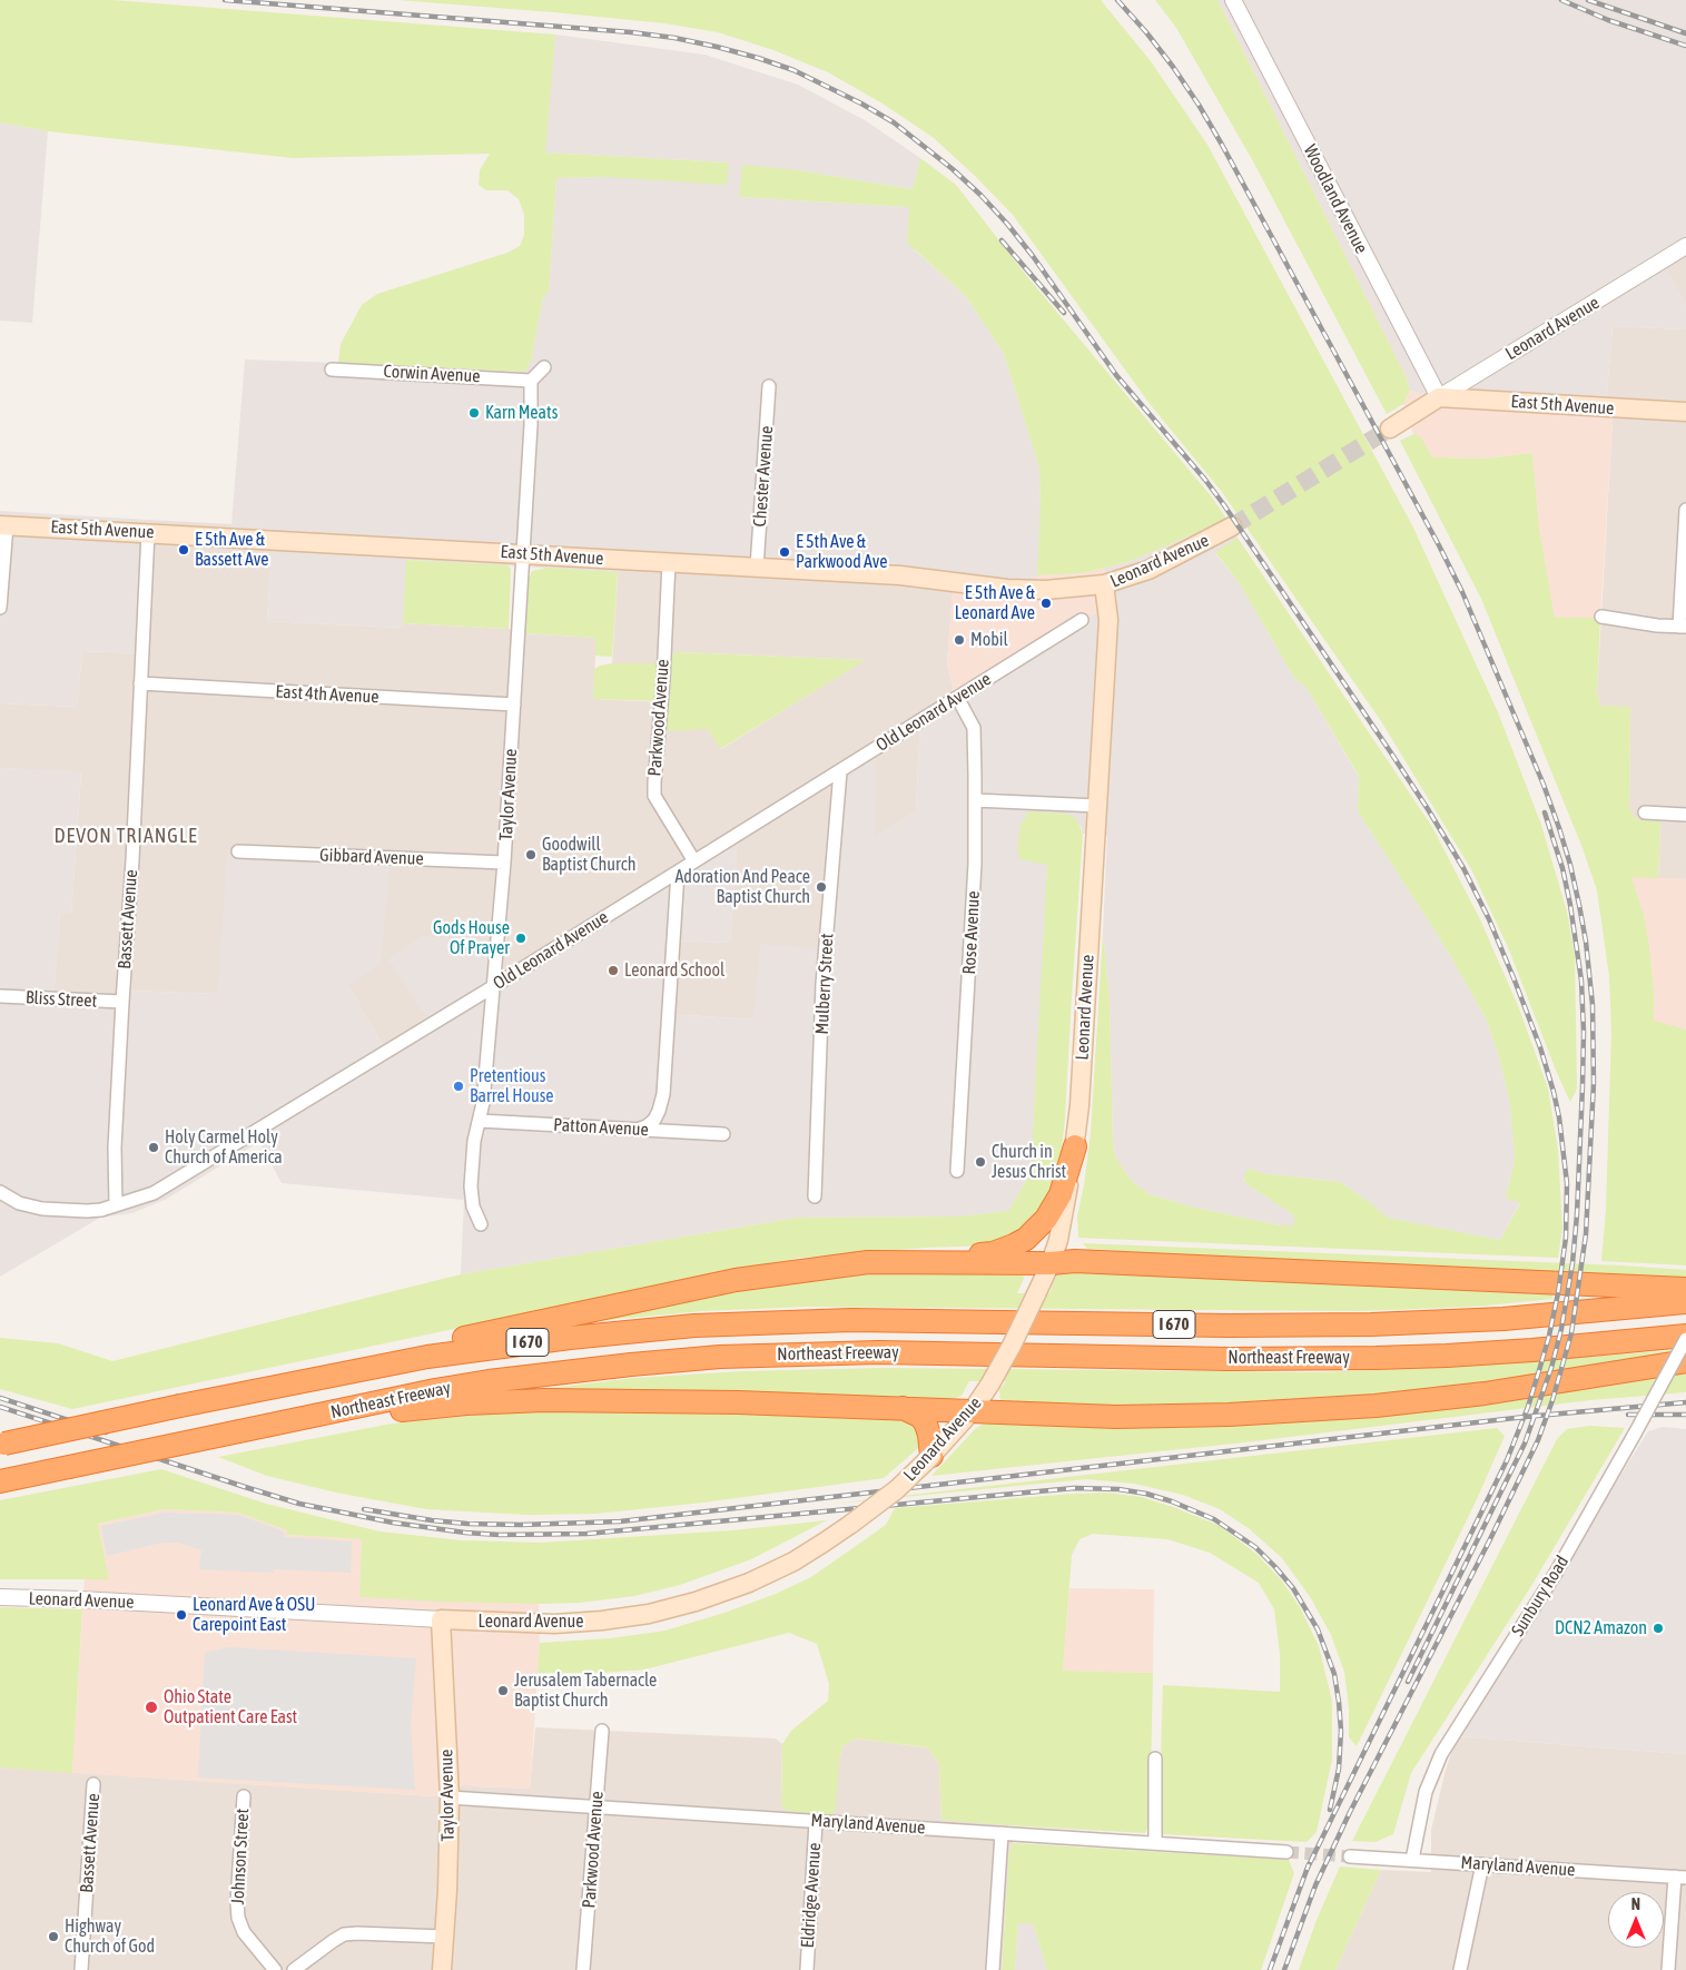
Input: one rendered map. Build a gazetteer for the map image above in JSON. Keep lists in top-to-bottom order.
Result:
{
  "streets": {
    "highway": ["I 670", "Northeast Freeway"],
    "main road": ["Leonard Avenue", "East 5th Avenue", "Taylor Avenue"],
    "street": [
      "Woodland Avenue",
      "Corwin Avenue",
      "Chester Avenue",
      "East 4th Avenue",
      "Old Leonard Avenue",
      "Parkwood Avenue",
      "Gibbard Avenue",
      "Bassett Avenue",
      "Rose Avenue",
      "Mulberry Street",
      "Bliss Street",
      "Patton Avenue",
      "Sunbury Road",
      "Maryland Avenue",
      "Johnson Street",
      "Eldridge Avenue"
    ]
  },
  "crossings": [
    ["Woodland Avenue", "Leonard Avenue"],
    ["Woodland Avenue", "East 5th Avenue"],
    ["Leonard Avenue", "East 5th Avenue"],
    ["Leonard Avenue", "Taylor Avenue"],
    ["Corwin Avenue", "Taylor Avenue"],
    ["East 5th Avenue", "Chester Avenue"],
    ["East 5th Avenue", "Parkwood Avenue"],
    ["East 5th Avenue", "Taylor Avenue"],
    ["East 5th Avenue", "Bassett Avenue"],
    ["East 4th Avenue", "Taylor Avenue"],
    ["East 4th Avenue", "Bassett Avenue"],
    ["Old Leonard Avenue", "Parkwood Avenue"],
    ["Old Leonard Avenue", "Taylor Avenue"],
    ["Old Leonard Avenue", "Bassett Avenue"],
    ["Old Leonard Avenue", "Rose Avenue"],
    ["Old Leonard Avenue", "Mulberry Street"],
    ["Parkwood Avenue", "Maryland Avenue"],
    ["Taylor Avenue", "Gibbard Avenue"],
    ["Taylor Avenue", "Patton Avenue"],
    ["Taylor Avenue", "Maryland Avenue"],
    ["Bassett Avenue", "Bliss Street"],
    ["Northeast Freeway", "Sunbury Road"],
    ["Sunbury Road", "Maryland Avenue"],
    ["Maryland Avenue", "Eldridge Avenue"]
  ],
  "districts": ["DEVON TRIANGLE"],
  "places": [
    "Karn Meats",
    "E 5th Ave & Bassett Ave",
    "E 5th Ave & Parkwood Ave",
    "E 5th Ave & Leonard Ave",
    "Mobil",
    "Goodwill Baptist Church",
    "Adoration And Peace Baptist Church",
    "Gods House Of Prayer",
    "Leonard School",
    "Pretentious Barrel House",
    "Holy Carmel Holy Church of America",
    "Church in Jesus Christ",
    "Leonard Ave & OSU Carepoint East",
    "DCN2 Amazon",
    "Jerusalem Tabernacle Baptist Church",
    "Ohio State Outpatient Care East",
    "Highway Church of God"
  ],
  "north": "top"
}
